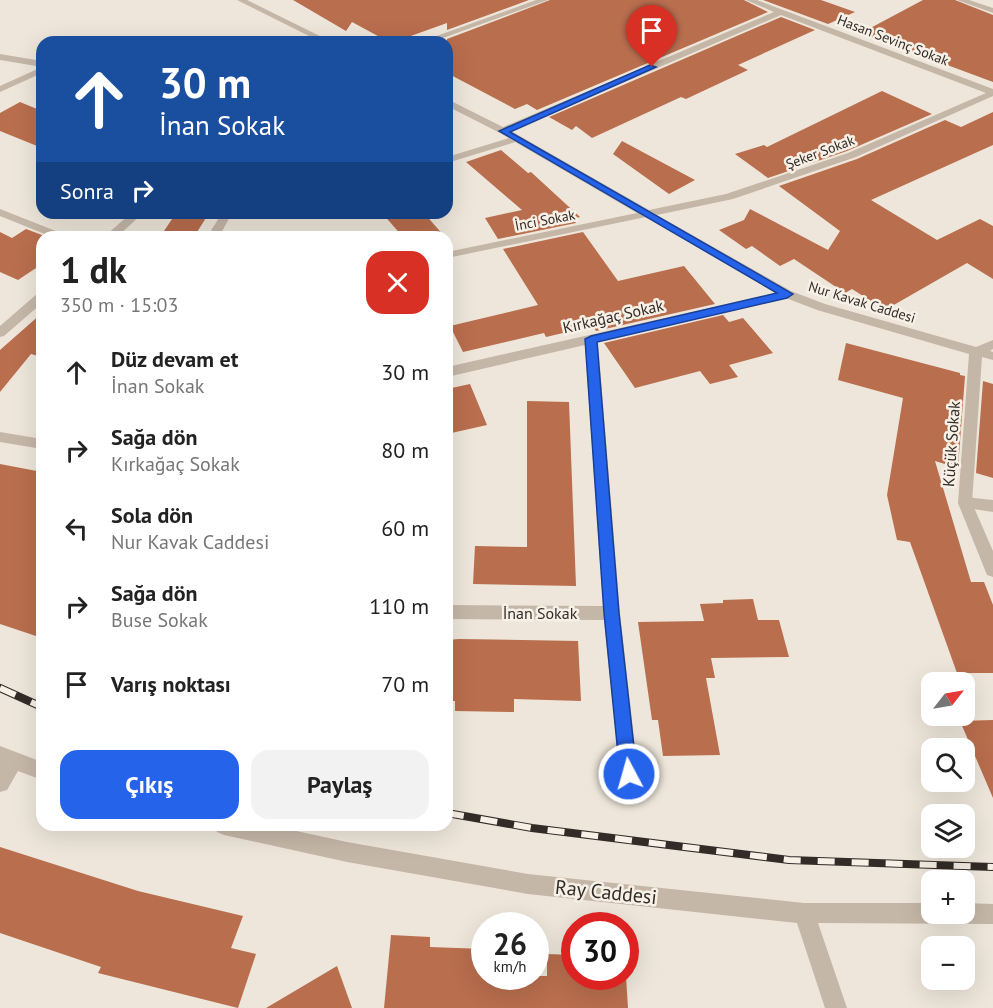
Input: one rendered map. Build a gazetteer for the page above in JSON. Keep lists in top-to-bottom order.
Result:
{
  "streets": {
    "street": [
      "Hasan Sevinç Sokak",
      "Şeker Sokak",
      "İnci Sokak",
      "Nur Kavak Caddesi",
      "Kırkağaç Sokak",
      "Küçük Sokak",
      "İnan Sokak",
      "Ray Caddesi"
    ]
  },
  "crossings": [
    ["Hasan Sevinç Sokak", "Şeker Sokak"],
    ["Şeker Sokak", "İnci Sokak"],
    ["Şeker Sokak", "Nur Kavak Caddesi"],
    ["İnci Sokak", "Nur Kavak Caddesi"],
    ["Nur Kavak Caddesi", "Kırkağaç Sokak"],
    ["Nur Kavak Caddesi", "Küçük Sokak"]
  ],
  "north": "top right",
  "page": {
    "turn": ["30 m", "İnan Sokak"],
    "then": "Sonra",
    "heading": ["1 dk", "350 m · 15:03"],
    "list": [
      {
        "name": "Düz devam et",
        "note": "İnan Sokak",
        "value": "30 m"
      },
      {
        "name": "Sağa dön",
        "note": "Kırkağaç Sokak",
        "value": "80 m"
      },
      {
        "name": "Sola dön",
        "note": "Nur Kavak Caddesi",
        "value": "60 m"
      },
      {
        "name": "Sağa dön",
        "note": "Buse Sokak",
        "value": "110 m"
      },
      {
        "name": "Varış noktası",
        "value": "70 m"
      }
    ],
    "map_buttons": ["+", "−"],
    "buttons": ["Çıkış", "Paylaş"],
    "speed": "26 km/h",
    "limit": "30"
  }
}
